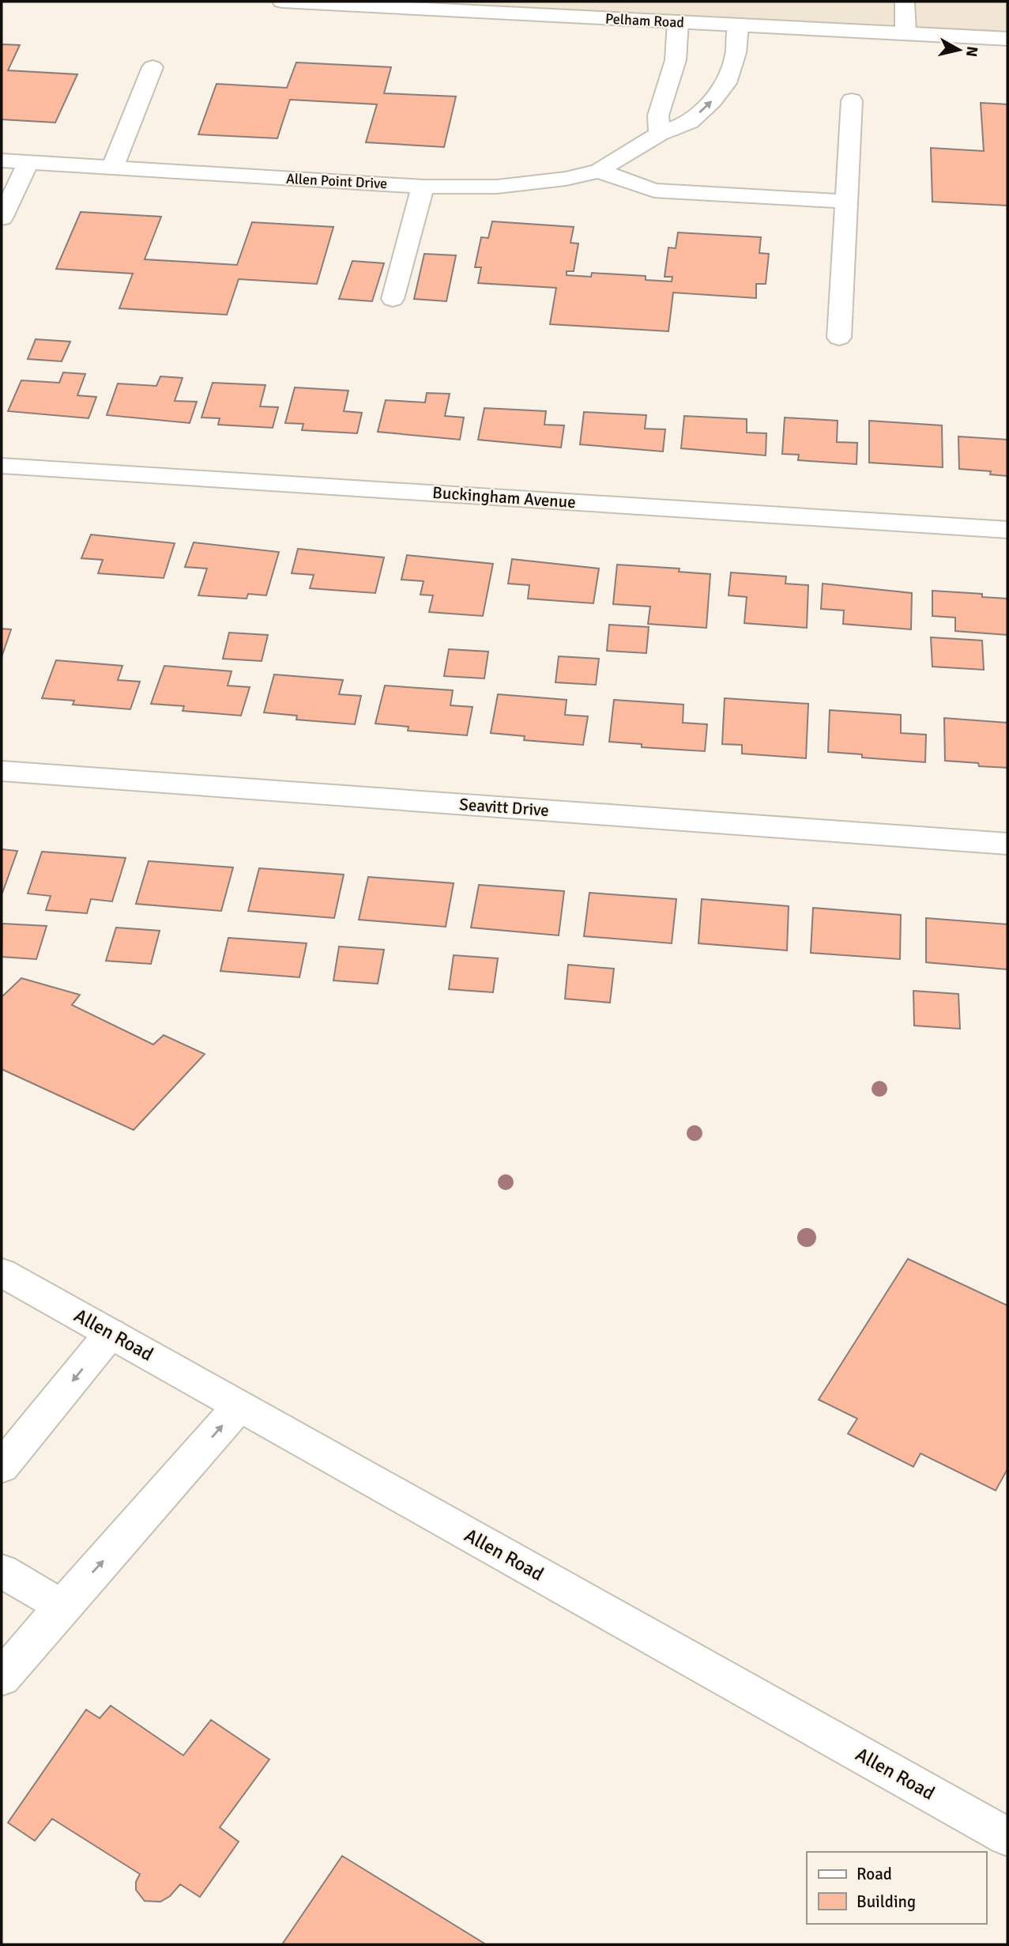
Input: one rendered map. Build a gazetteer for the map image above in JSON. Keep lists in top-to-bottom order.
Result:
{
  "streets": {
    "street": [
      "Pelham Road",
      "Allen Point Drive",
      "Buckingham Avenue",
      "Seavitt Drive",
      "Allen Road"
    ]
  },
  "crossings": [
    ["Pelham Road", "Allen Point Drive"]
  ],
  "legend": ["Road", "Building"],
  "north": "right"
}
